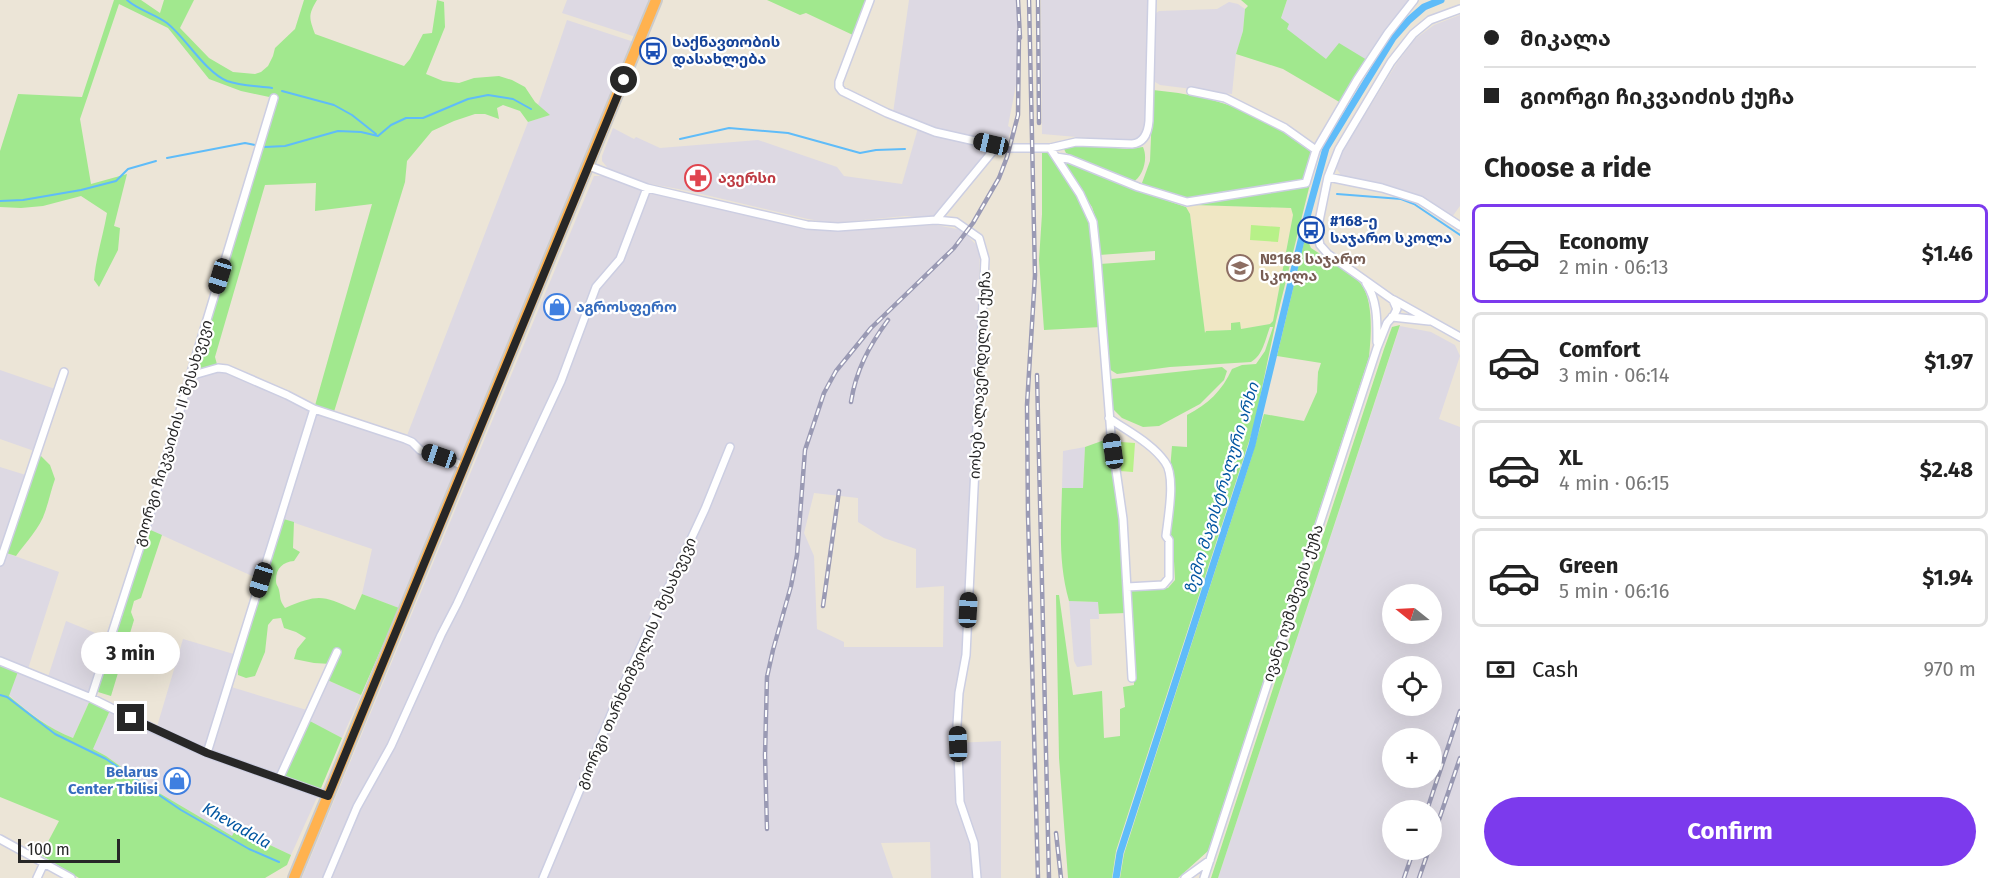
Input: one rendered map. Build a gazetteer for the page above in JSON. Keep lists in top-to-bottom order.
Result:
{
  "streets": {
    "street": [
      "იოსებ ალავერდელის ქუჩა",
      "გიორგი ჩიკვაიძის II შესახვევი",
      "ივანე იუმაშევის ქუჩა",
      "გიორგი თარხნიშვილის I შესახვევი"
    ]
  },
  "water": ["ზემო მაგისტრალური არხი", "Khevadala"],
  "places": {
    "bus stop": ["საქნავთობის დასახლება", "#168-ე საჯარო სკოლა"],
    "pharmacy": ["ავერსი"],
    "school or university": ["№168 საჯარო სკოლა"],
    "shop": ["აგროსფერო", "Belarus Center Tbilisi"]
  },
  "scale_bar": "100 m",
  "north": "left",
  "page": {
    "banner": ["მიკალა", "გიორგი ჩიკვაიძის ქუჩა"],
    "heading": "Choose a ride",
    "list": [
      {
        "name": "Economy",
        "note": "2 min · 06:13",
        "value": "$1.46"
      },
      {
        "name": "Comfort",
        "note": "3 min · 06:14",
        "value": "$1.97"
      },
      {
        "name": "XL",
        "note": "4 min · 06:15",
        "value": "$2.48"
      },
      {
        "name": "Green",
        "note": "5 min · 06:16",
        "value": "$1.94"
      }
    ],
    "map_buttons": ["+", "−"],
    "bubble": "3 min",
    "pay": ["Cash", "970 m"],
    "buttons": "Confirm",
    "scale": "100 m"
  }
}
